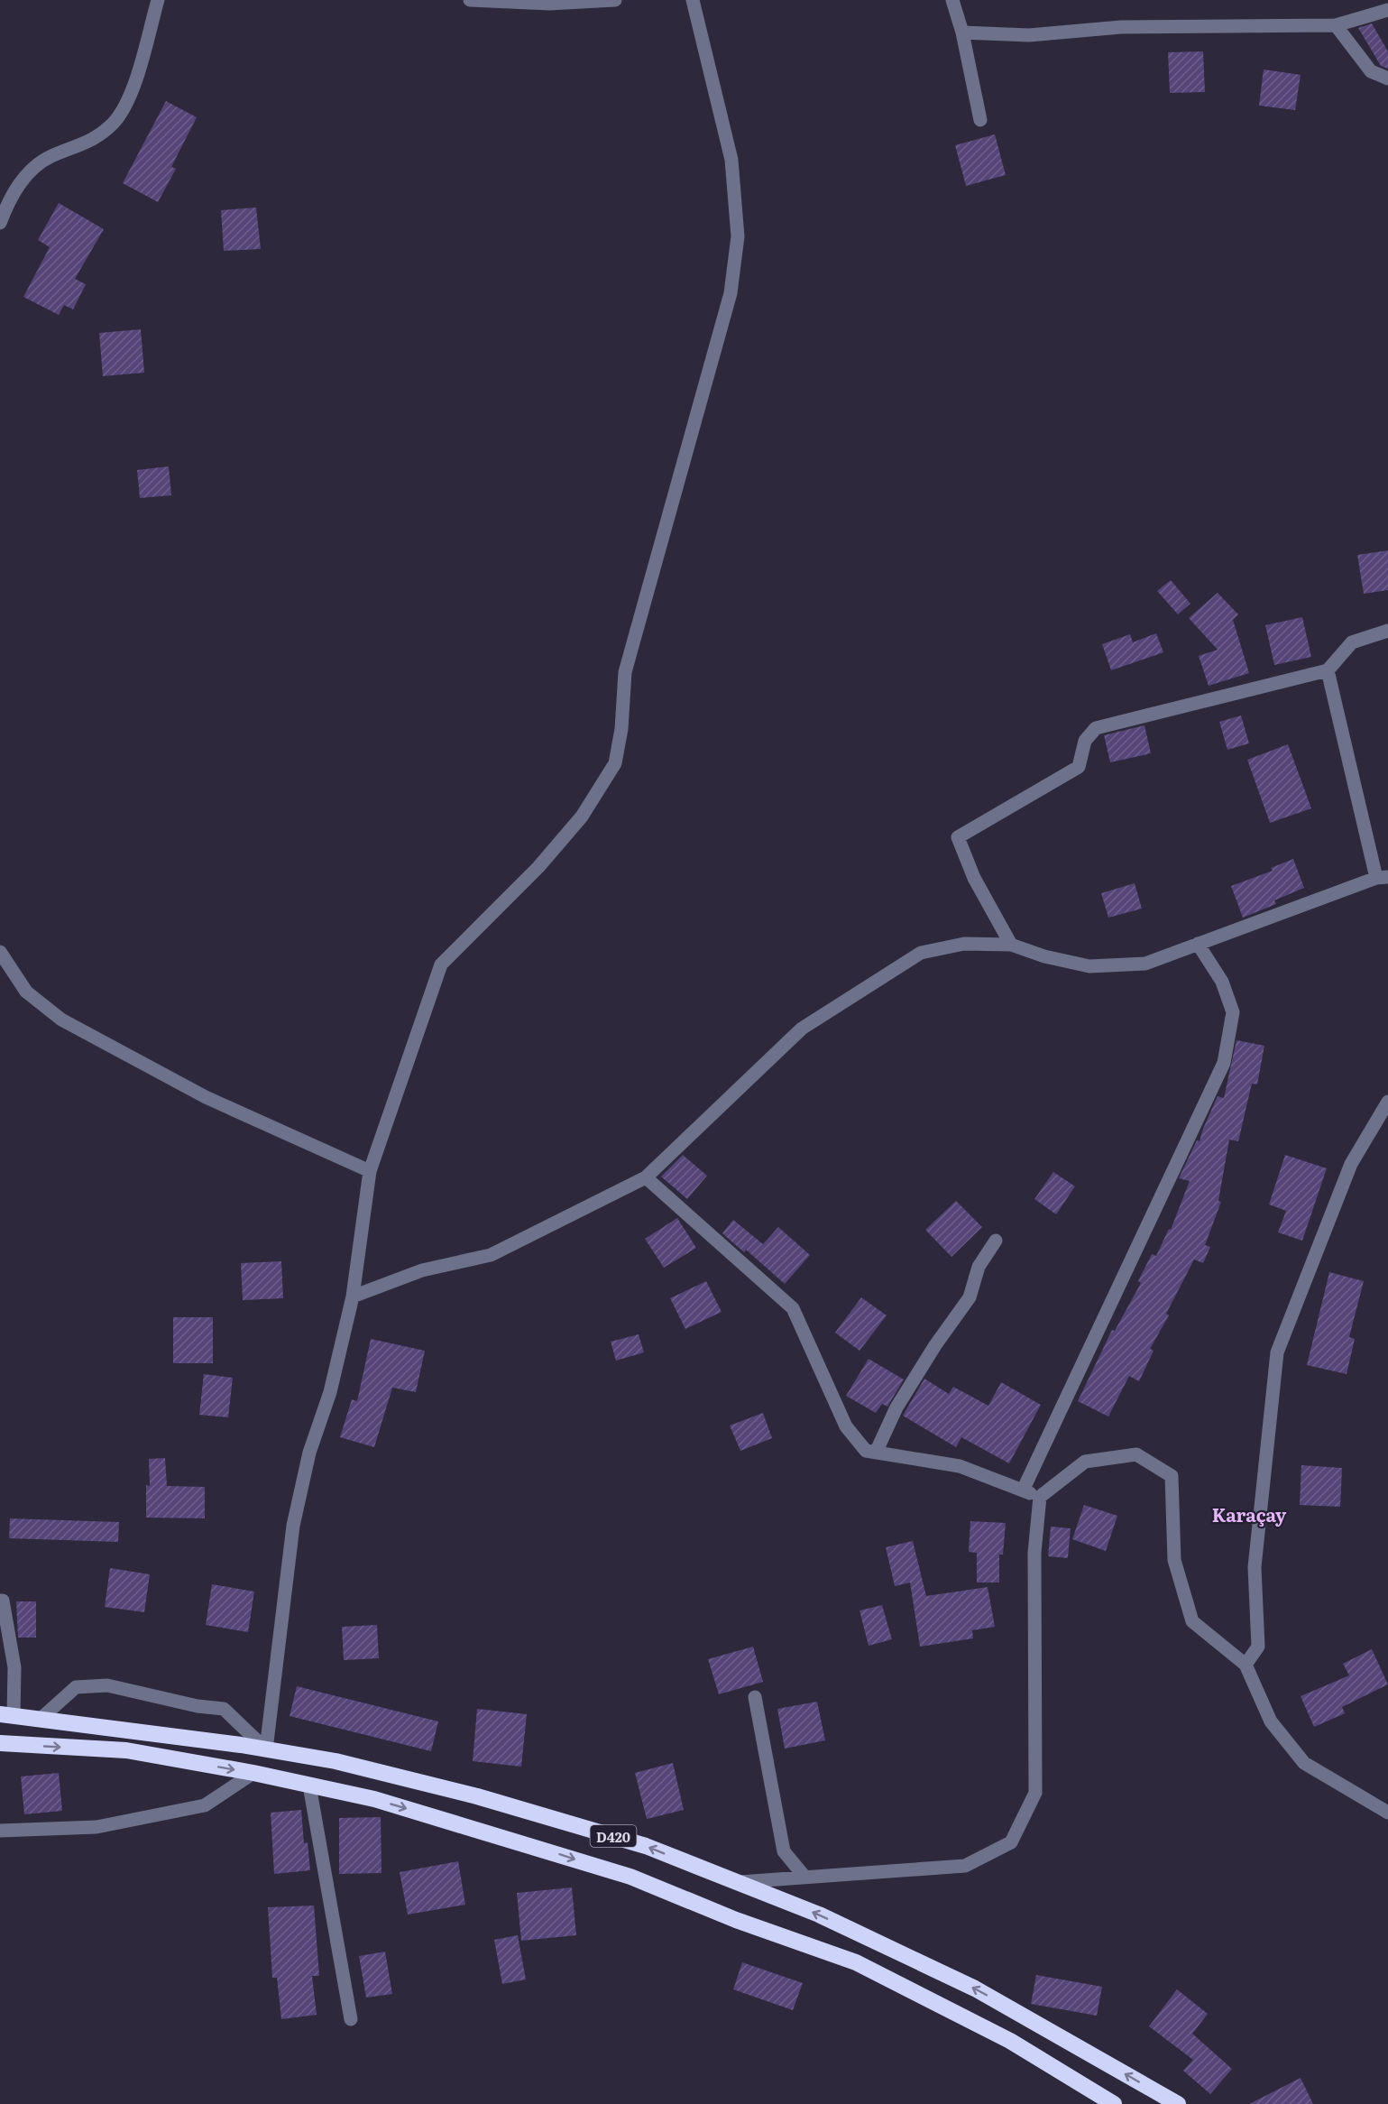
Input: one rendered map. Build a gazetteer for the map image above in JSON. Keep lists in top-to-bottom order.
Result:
{
  "streets": {
    "highway": ["D420"]
  },
  "districts": ["Karaçay"]
}
